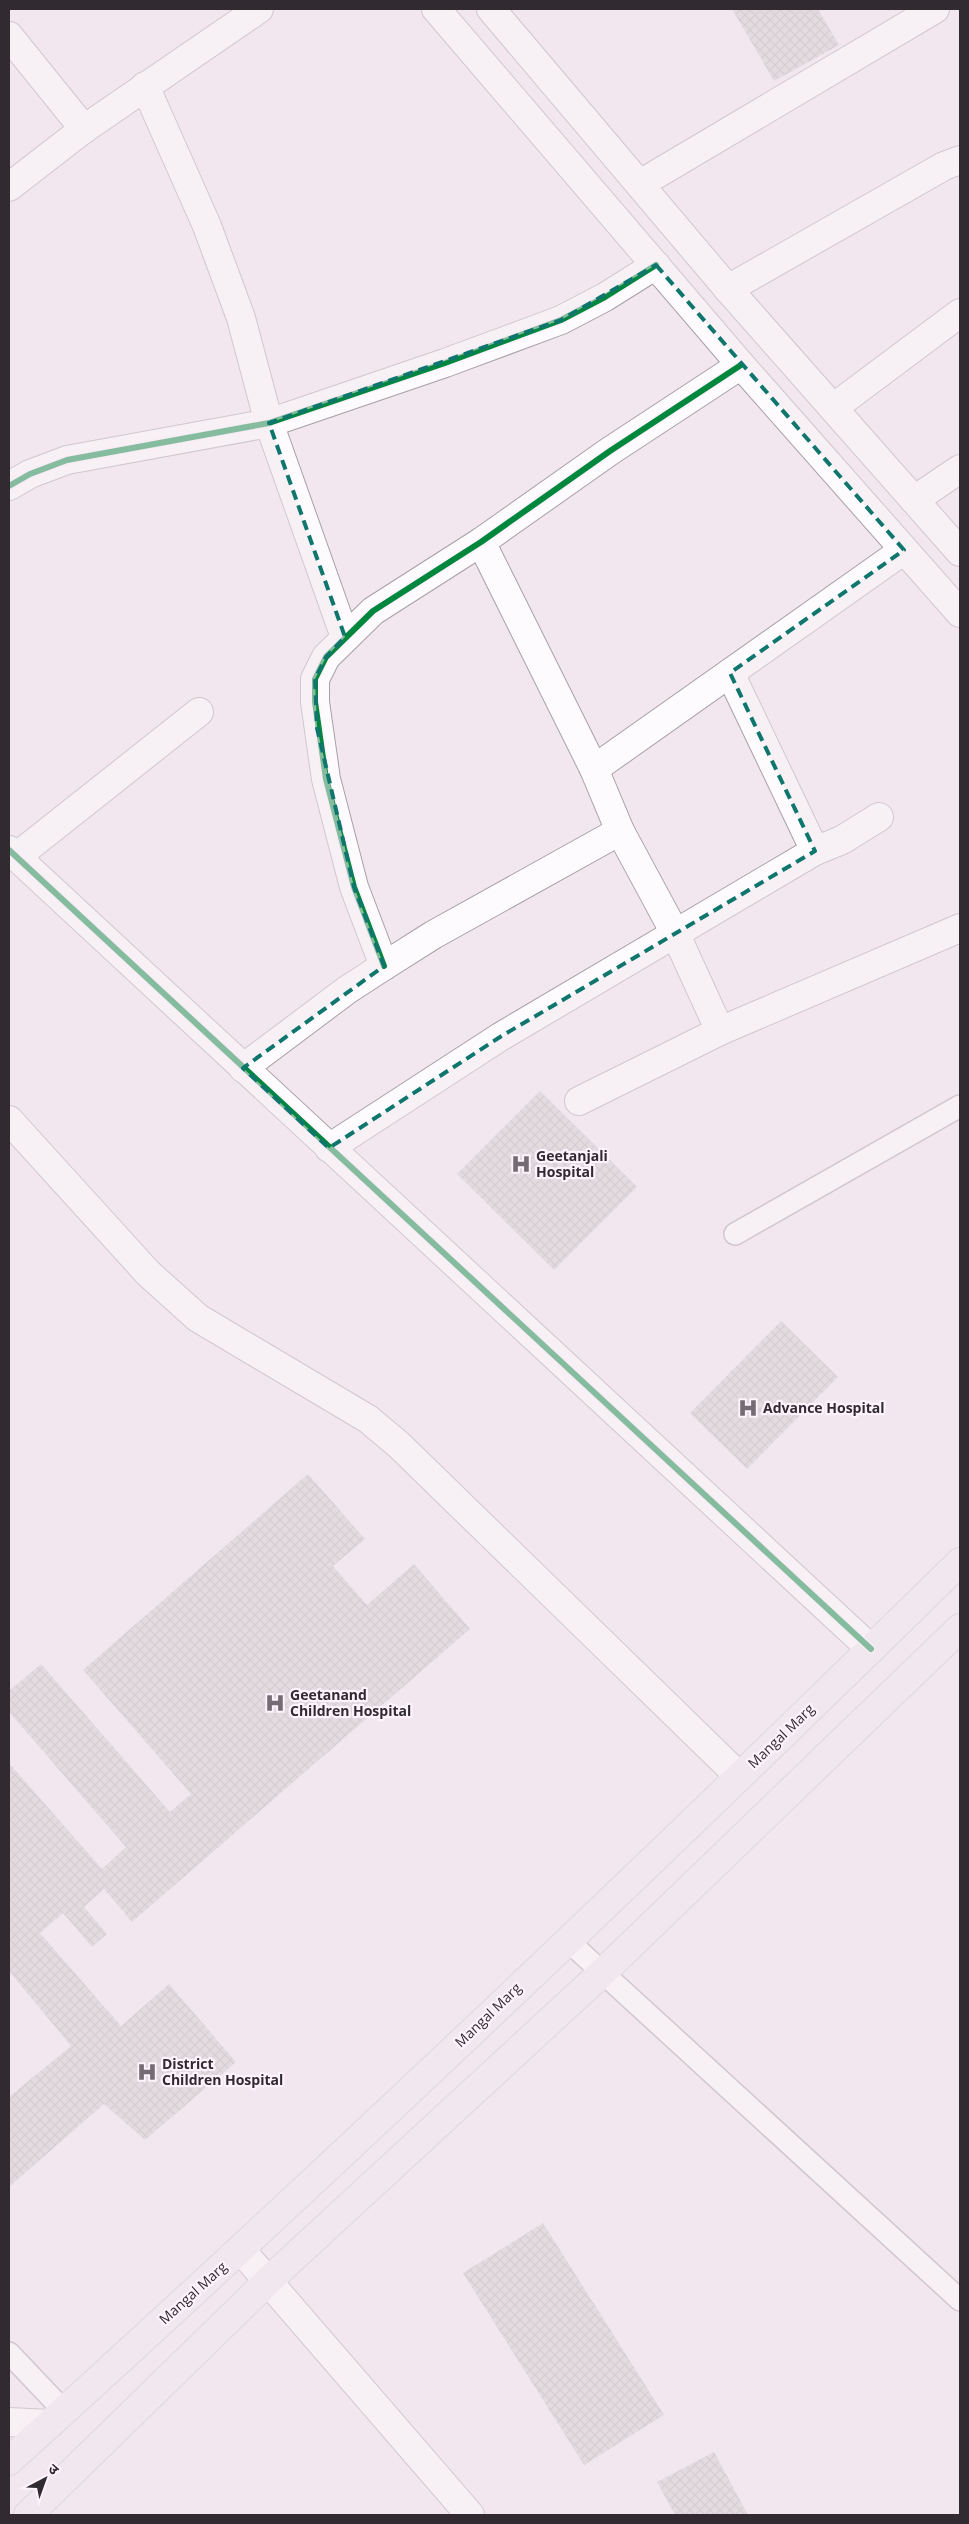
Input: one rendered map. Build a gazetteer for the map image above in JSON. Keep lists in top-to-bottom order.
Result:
{
  "streets": {
    "main road": ["Mangal Marg"]
  },
  "places": {
    "hospital": [
      "Geetanjali Hospital",
      "Advance Hospital",
      "Geetanand Children Hospital",
      "District Children Hospital"
    ]
  },
  "north": "top right"
}
